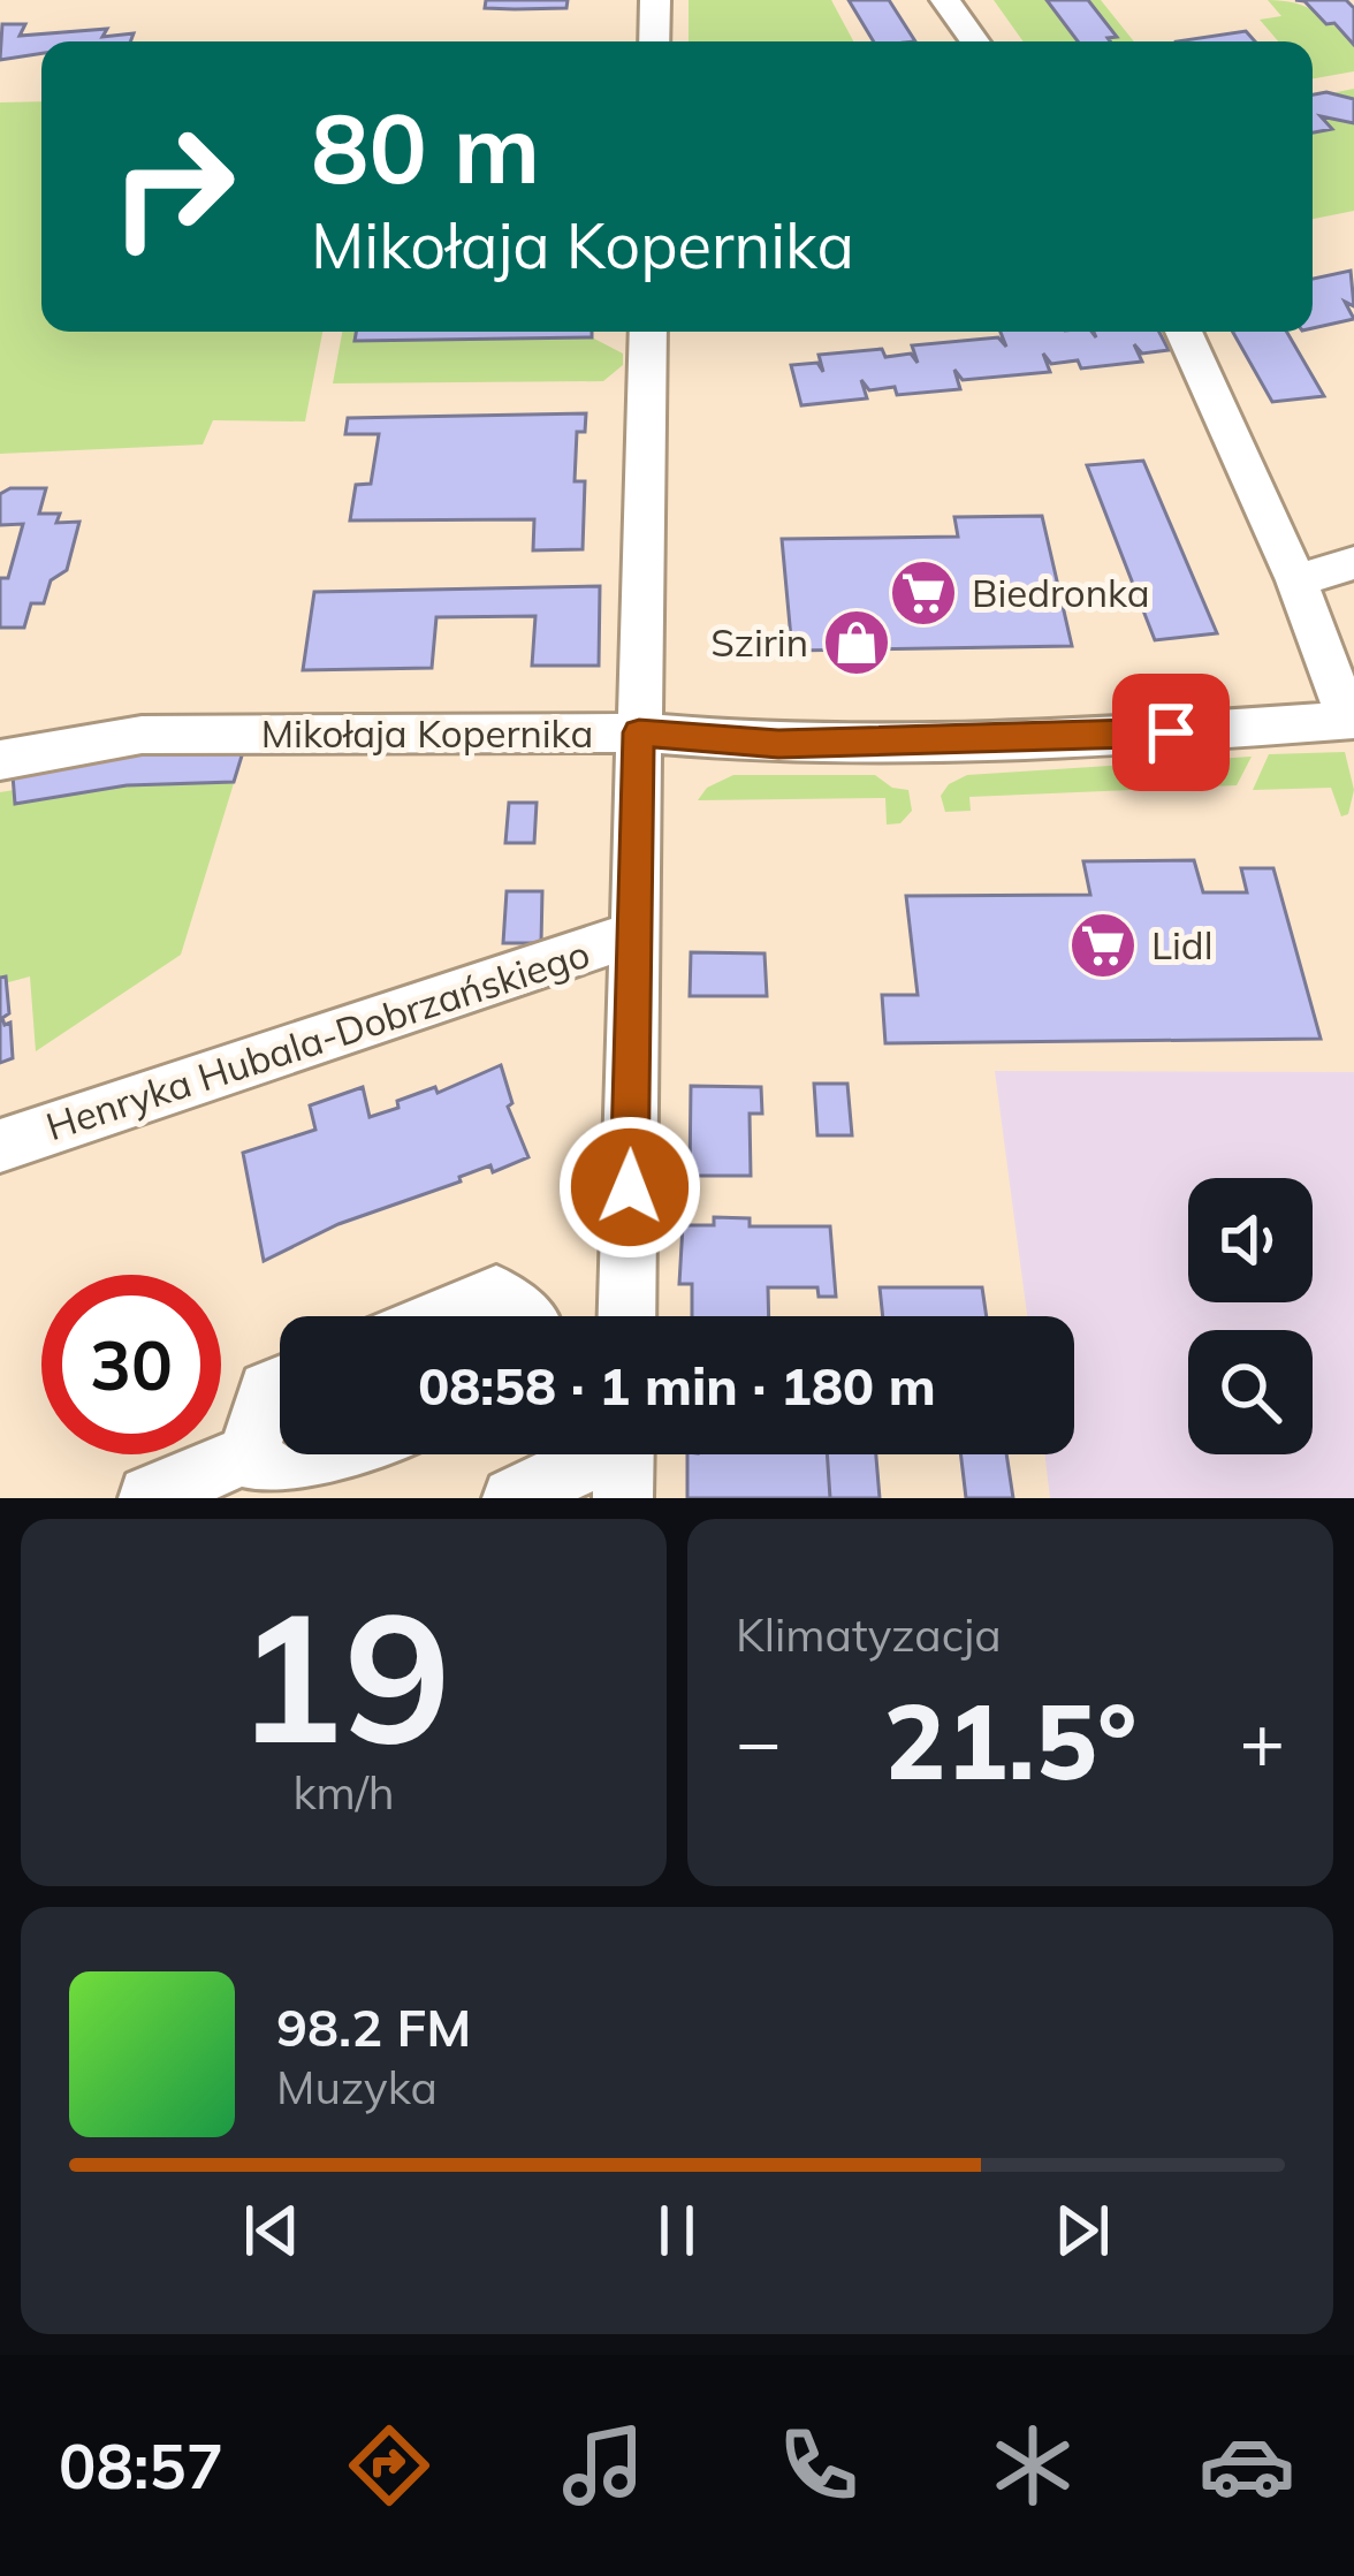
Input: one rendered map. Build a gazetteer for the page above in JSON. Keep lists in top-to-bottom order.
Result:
{
  "streets": {
    "street": ["Mikołaja Kopernika", "Henryka Hubala-Dobrzańskiego"]
  },
  "places": {
    "supermarket": ["Biedronka", "Lidl"],
    "shop": ["Szirin"]
  },
  "page": {
    "turn": ["80 m", "Mikołaja Kopernika"],
    "limit": "30",
    "trip": "08:58 · 1 min · 180 m",
    "tile": [
      ["19", "km/h"],
      "Klimatyzacja"
    ],
    "heat": ["−", "21.5°", "+"],
    "song": ["98.2 FM", "Muzyka"],
    "tabs": "08:57"
  }
}
